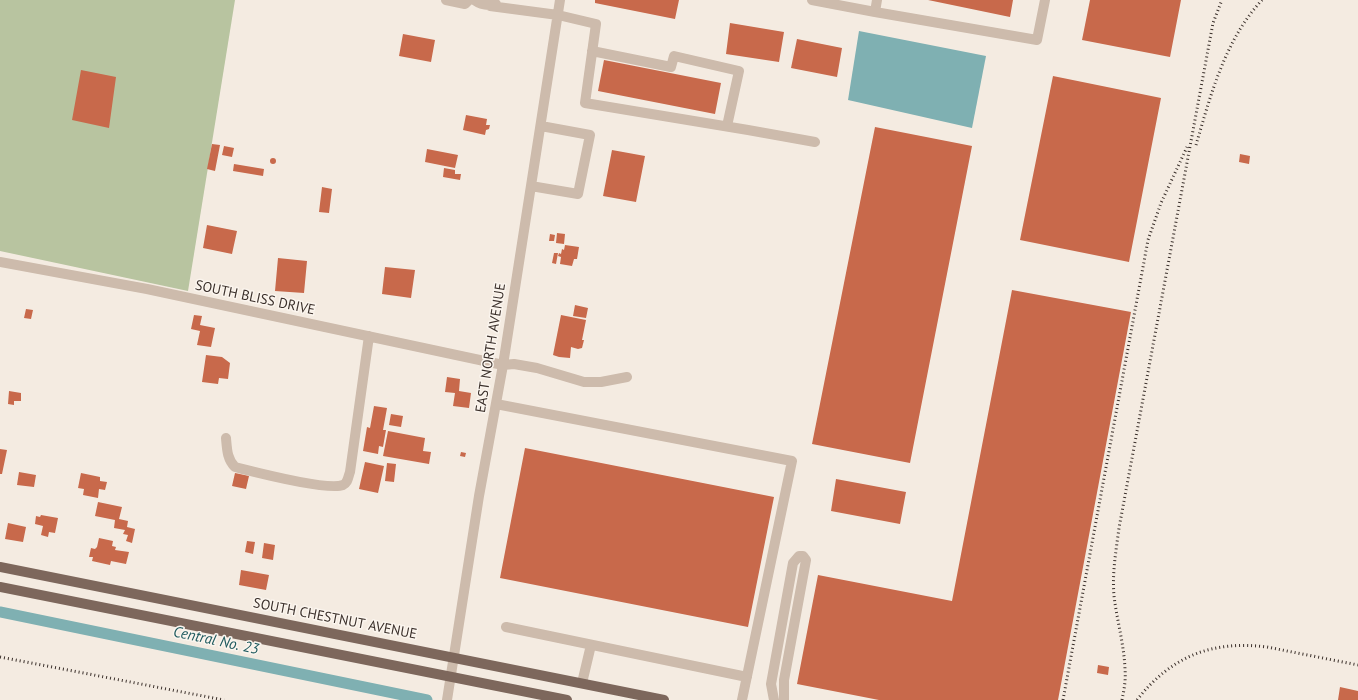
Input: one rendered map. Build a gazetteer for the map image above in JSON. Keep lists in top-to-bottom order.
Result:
{
  "streets": {
    "main road": ["SOUTH CHESTNUT AVENUE"],
    "street": ["SOUTH BLISS DRIVE", "EAST NORTH AVENUE"]
  },
  "crossings": [
    ["SOUTH BLISS DRIVE", "EAST NORTH AVENUE"],
    ["EAST NORTH AVENUE", "SOUTH CHESTNUT AVENUE"]
  ],
  "water": ["Central No. 23"]
}
